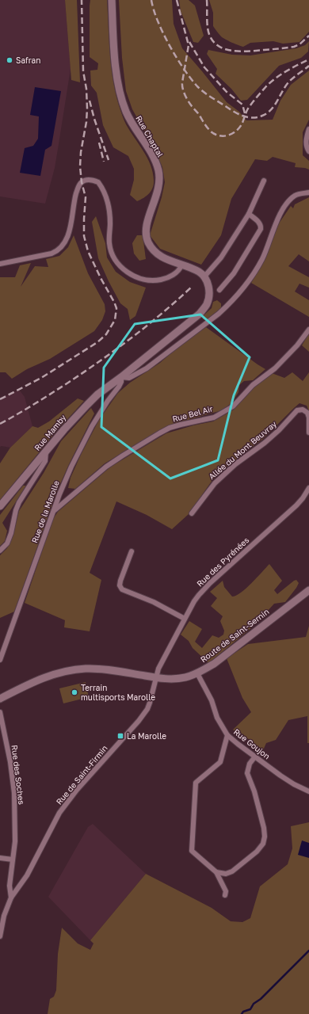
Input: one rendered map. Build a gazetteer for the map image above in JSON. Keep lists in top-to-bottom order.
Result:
{
  "streets": {
    "street": [
      "Rue Chaptal",
      "Rue Bel Air",
      "Rue Mamby",
      "Allée du Mont Beuvray",
      "Rue de la Marolle",
      "Rue des Pyrénées",
      "Route de Saint-Sernin",
      "Rue Goujon",
      "Rue des Soches",
      "Rue de Saint-Firmin"
    ]
  },
  "crossings": [
    ["Rue Bel Air", "Rue de la Marolle"],
    ["Rue Mamby", "Rue de la Marolle"],
    ["Rue des Pyrénées", "Route de Saint-Sernin"],
    ["Rue des Pyrénées", "Rue de Saint-Firmin"],
    ["Route de Saint-Sernin", "Rue Goujon"],
    ["Route de Saint-Sernin", "Rue de Saint-Firmin"],
    ["Rue des Soches", "Rue de Saint-Firmin"]
  ],
  "places": {
    "other": ["Safran", "Terrain multisports Marolle"],
    "transit": ["La Marolle"]
  }
}
